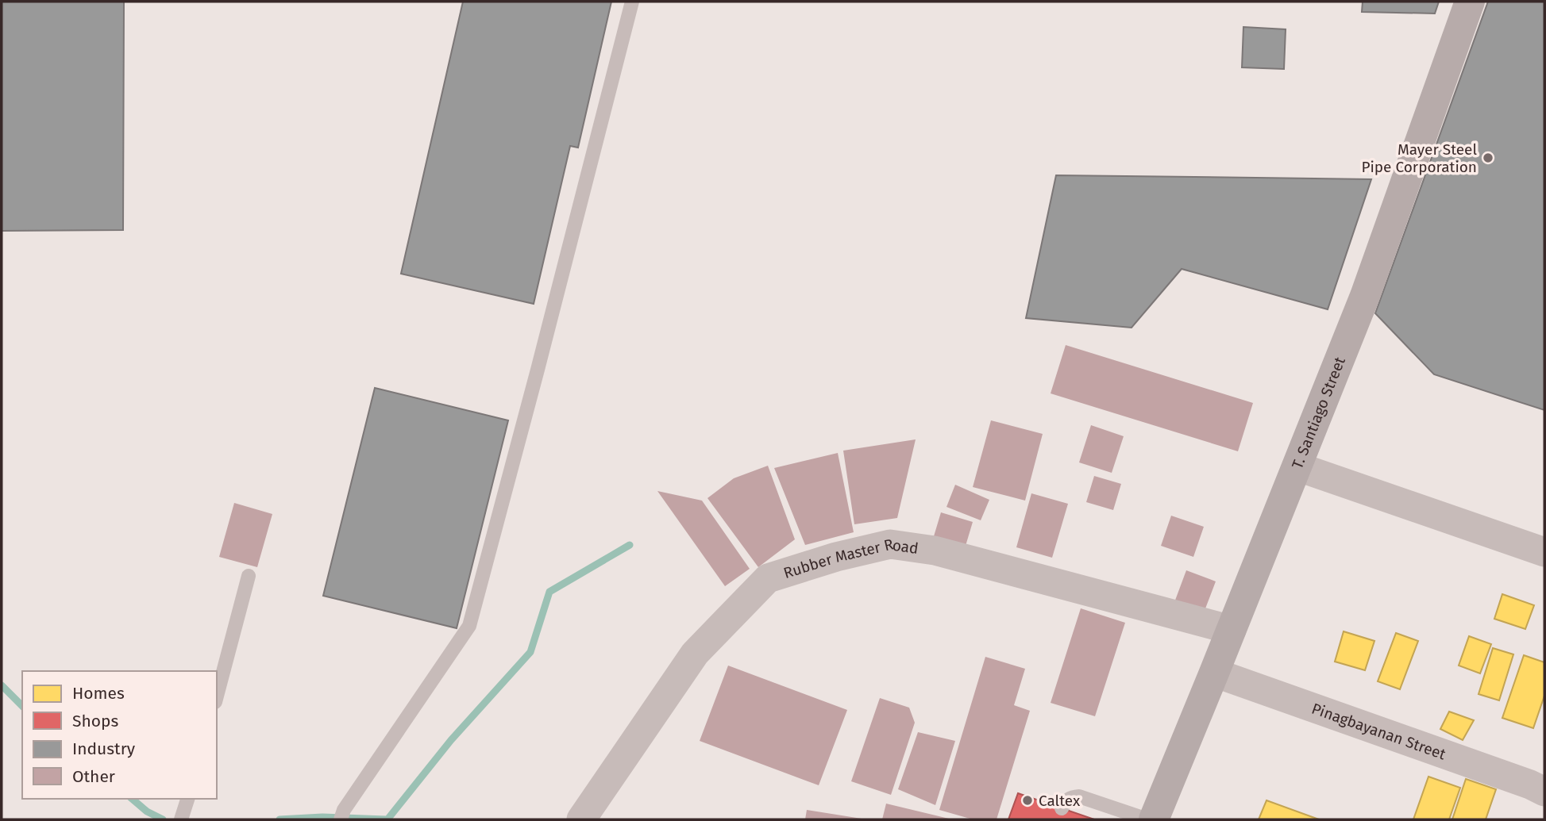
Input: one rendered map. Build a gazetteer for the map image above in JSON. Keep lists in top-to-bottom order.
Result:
{
  "streets": {
    "main road": ["T. Santiago Street"],
    "street": ["Rubber Master Road", "Pinagbayanan Street"]
  },
  "crossings": [
    ["T. Santiago Street", "Rubber Master Road"],
    ["T. Santiago Street", "Pinagbayanan Street"]
  ],
  "places": ["Mayer Steel Pipe Corporation", "Caltex"],
  "legend": [
    "Homes",
    "Shops",
    "Industry",
    "Other"
  ]
}
